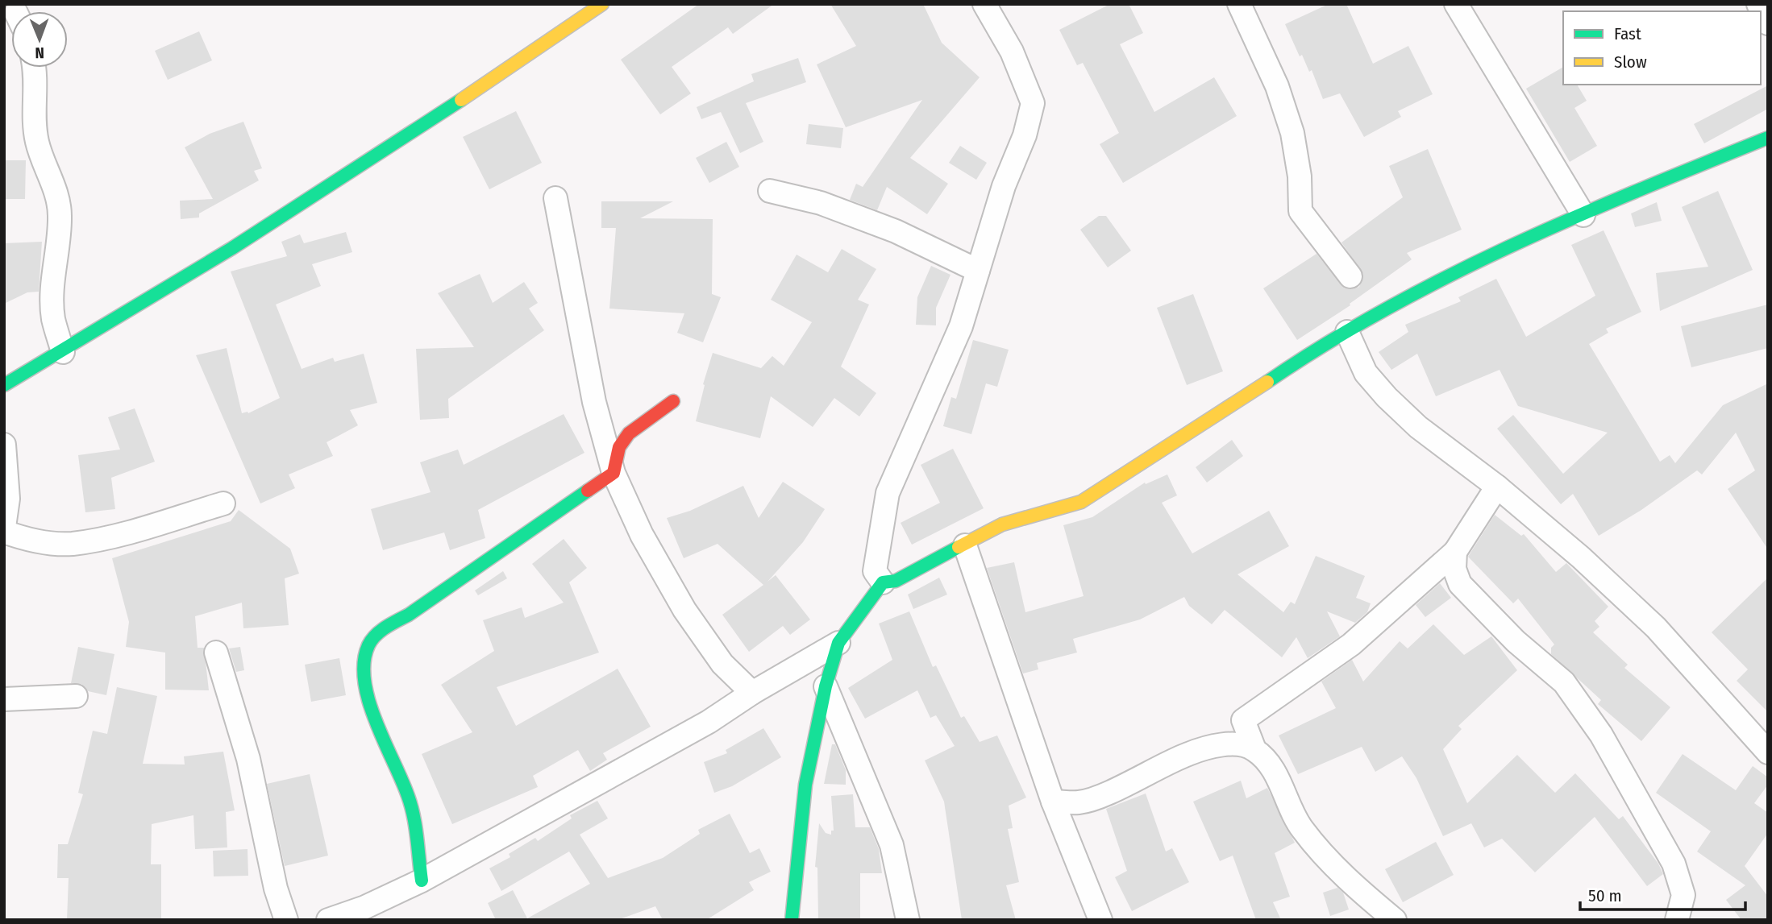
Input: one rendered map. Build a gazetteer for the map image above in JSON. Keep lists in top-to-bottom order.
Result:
{
  "legend": ["Fast", "Slow"],
  "scale_bar": "50 m",
  "north": "bottom"
}
